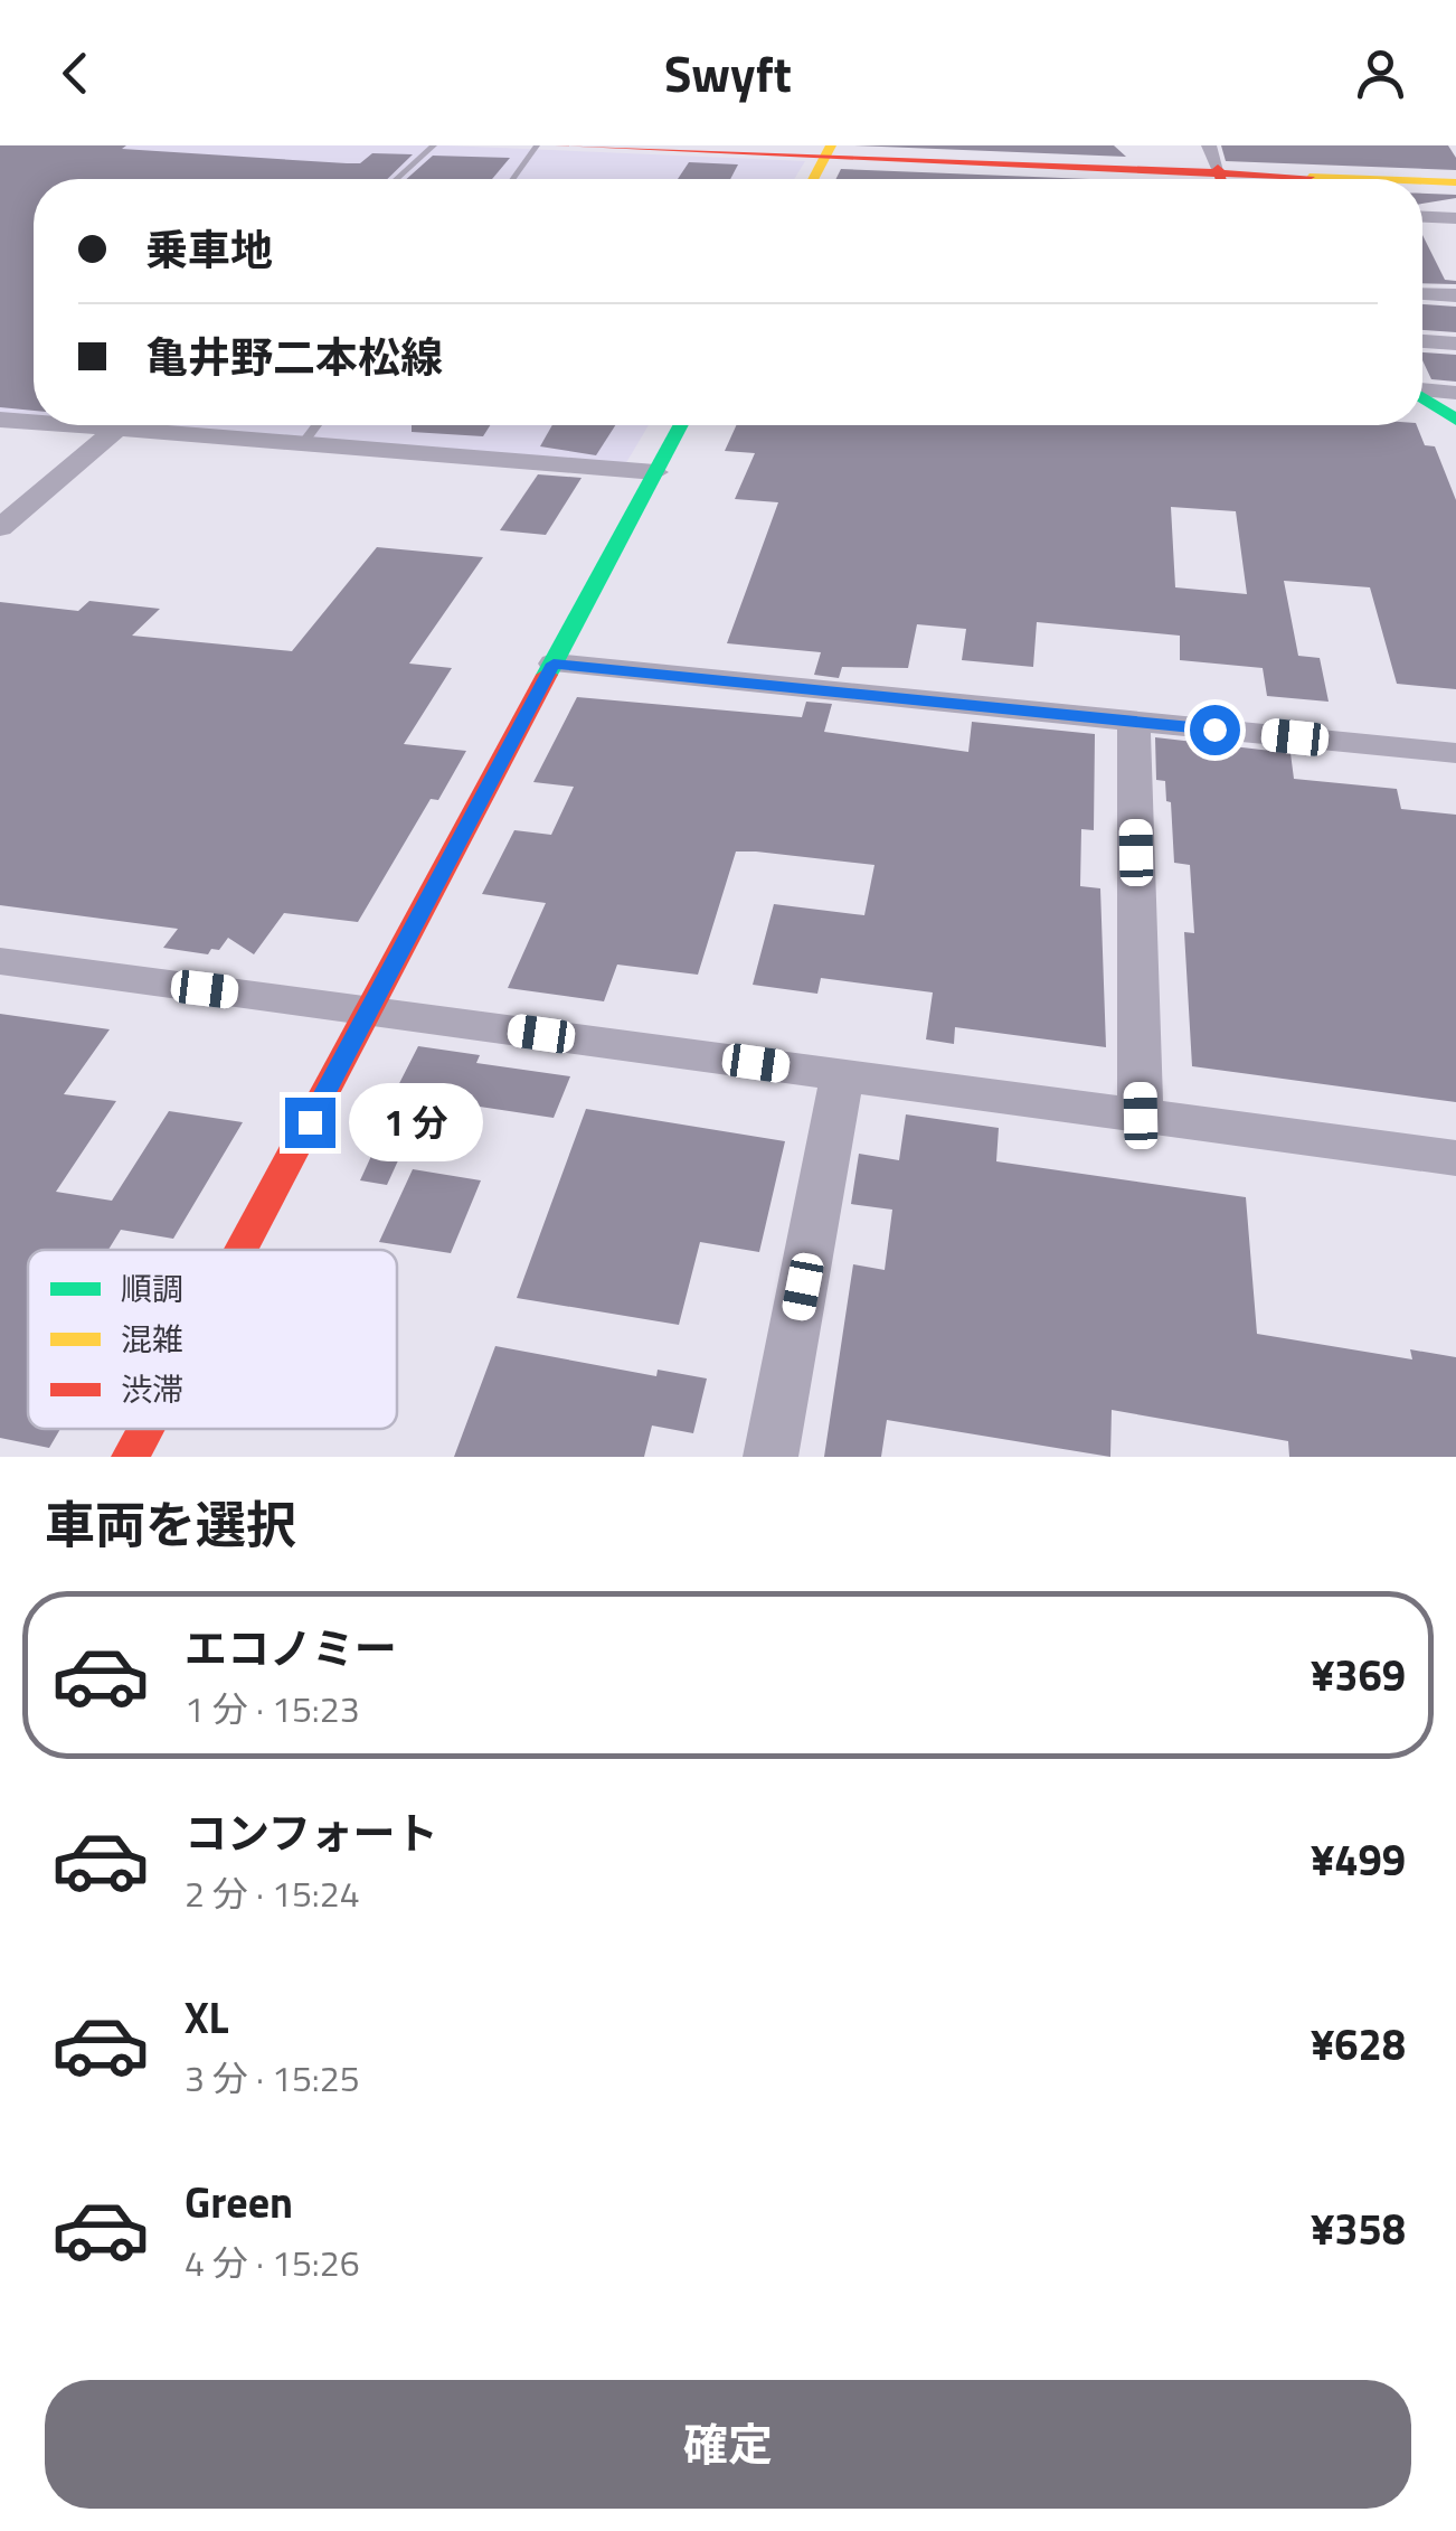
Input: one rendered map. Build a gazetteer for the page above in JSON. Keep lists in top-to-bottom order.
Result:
{
  "legend": ["順調", "混雑", "渋滞"],
  "page": {
    "header": "Swyft",
    "banner": ["乗車地", "亀井野二本松線"],
    "bubble": "1 分",
    "heading": "車両を選択",
    "list": [
      {
        "name": "エコノミー",
        "note": "1 分 · 15:23",
        "value": "¥369"
      },
      {
        "name": "コンフォート",
        "note": "2 分 · 15:24",
        "value": "¥499"
      },
      {
        "name": "XL",
        "note": "3 分 · 15:25",
        "value": "¥628"
      },
      {
        "name": "Green",
        "note": "4 分 · 15:26",
        "value": "¥358"
      }
    ],
    "buttons": "確定"
  }
}
